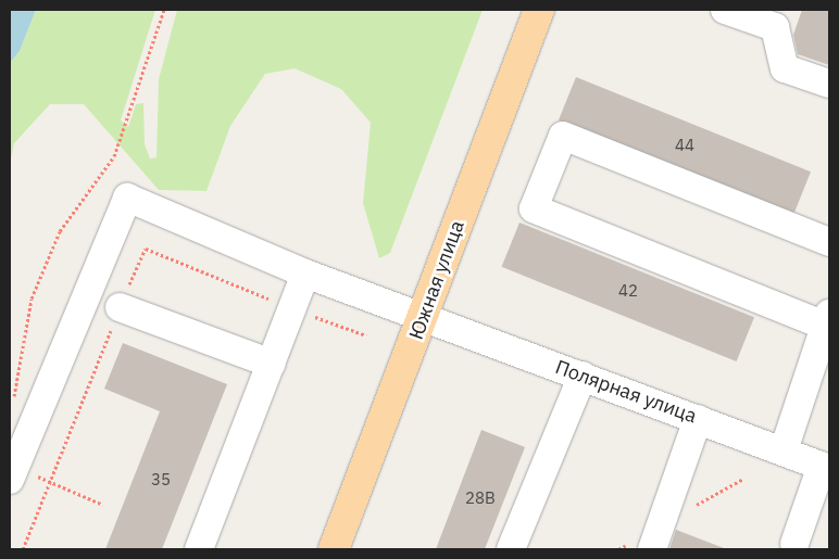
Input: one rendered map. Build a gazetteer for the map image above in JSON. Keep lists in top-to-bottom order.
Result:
{
  "streets": {
    "main road": ["Южная улица"],
    "street": ["Полярная улица"]
  },
  "crossings": [
    ["Южная улица", "Полярная улица"]
  ],
  "house_numbers": [
    "44",
    "42",
    "35",
    "28В"
  ]
}
